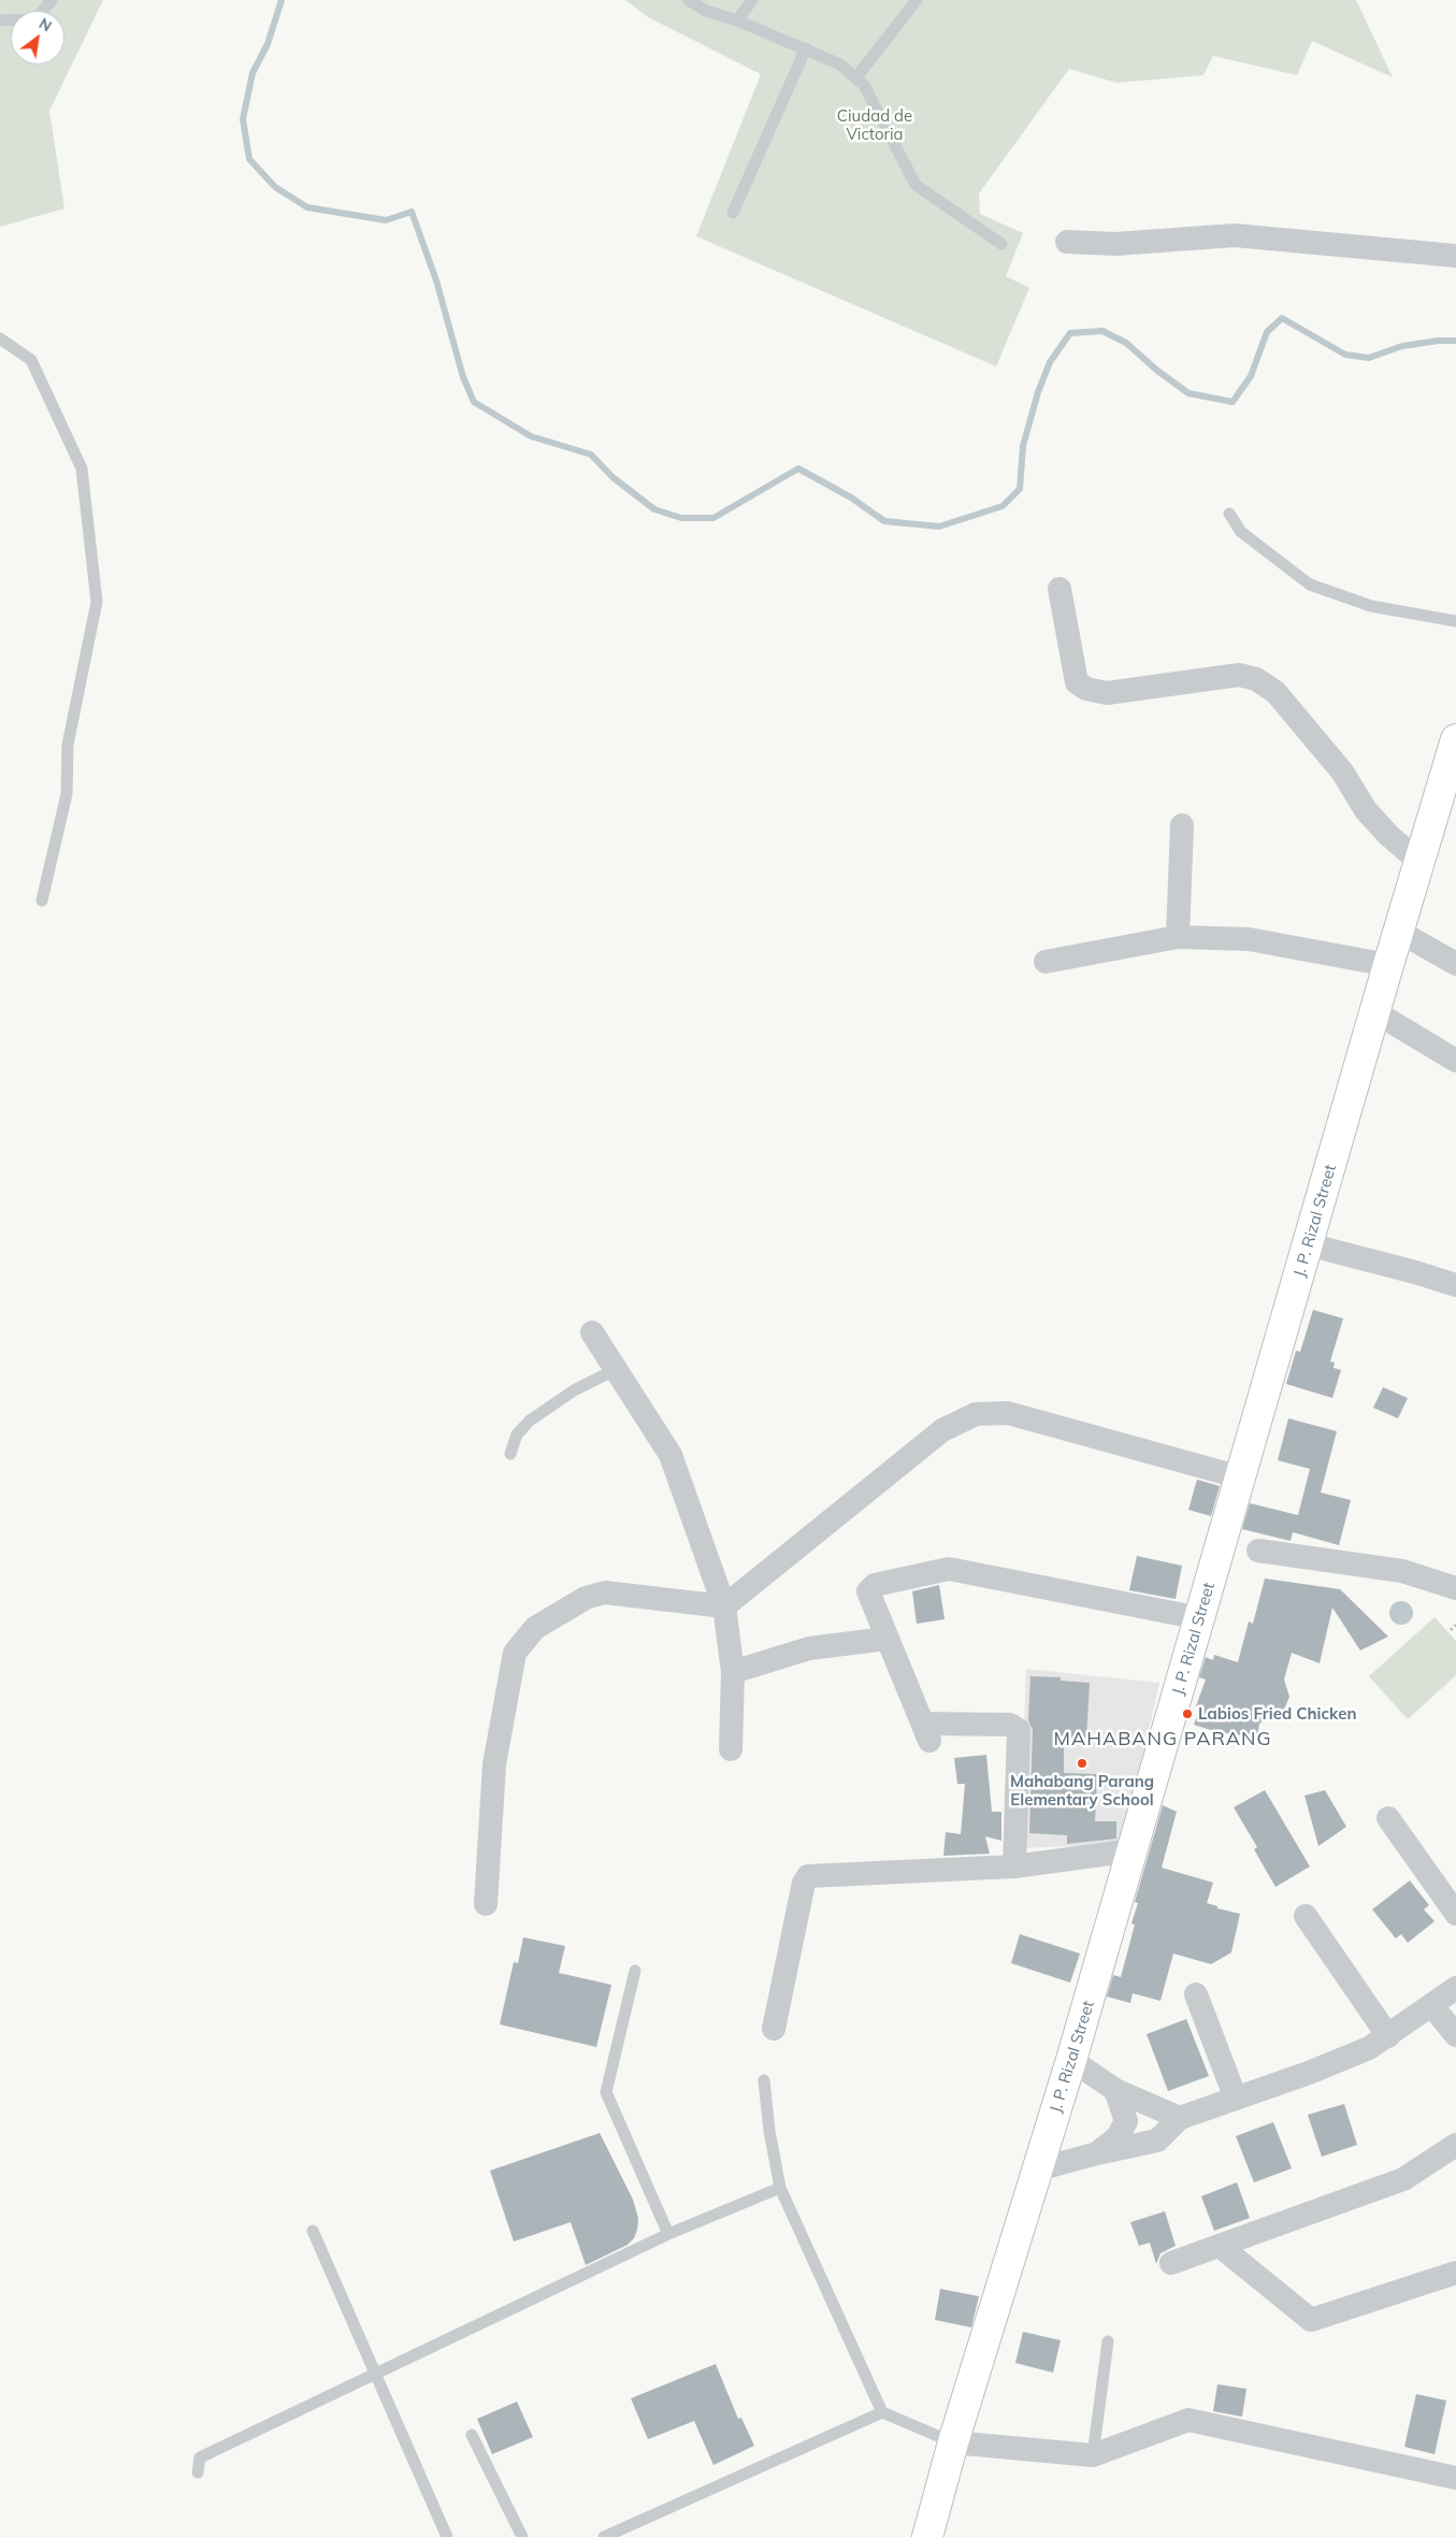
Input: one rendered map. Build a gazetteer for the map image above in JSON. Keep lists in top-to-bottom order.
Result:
{
  "streets": {
    "main road": ["J. P. Rizal Street"]
  },
  "districts": ["MAHABANG PARANG"],
  "parks": ["Ciudad de Victoria"],
  "places": ["Labios Fried Chicken", "Mahabang Parang Elementary School"],
  "north": "top right"
}
